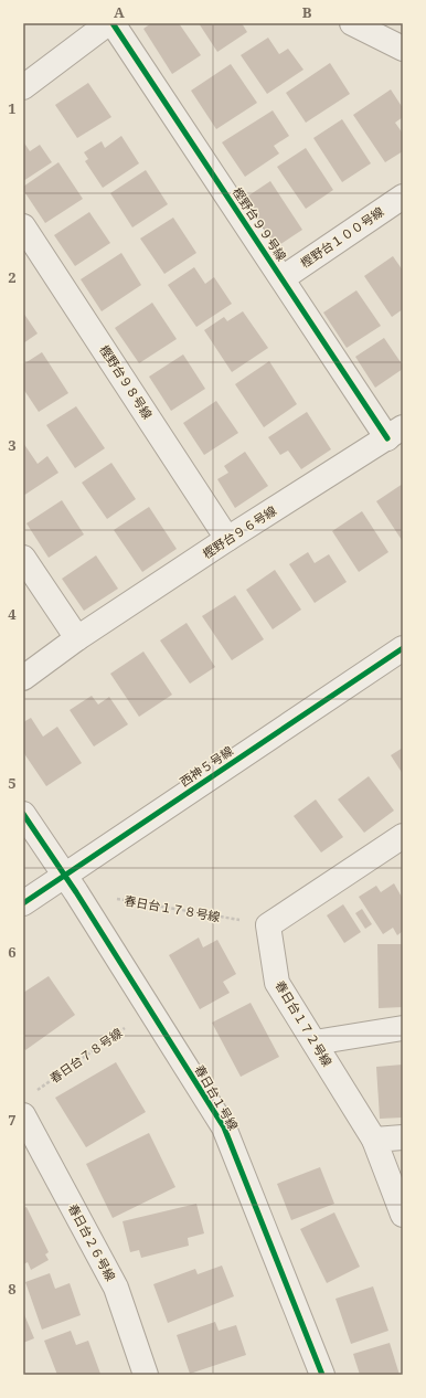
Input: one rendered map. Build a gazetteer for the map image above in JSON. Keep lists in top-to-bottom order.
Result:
{
  "streets": {
    "street": [
      "樫野台９９号線",
      "樫野台１００号線",
      "樫野台９８号線",
      "樫野台９６号線",
      "西神５号線",
      "春日台１７２号線",
      "春日台１号線",
      "春日台２６号線"
    ],
    "path": ["春日台１７８号線", "春日台７８号線"]
  },
  "crossings": [
    ["樫野台９９号線", "樫野台１００号線"],
    ["樫野台９９号線", "樫野台９６号線"],
    ["樫野台９８号線", "樫野台９６号線"],
    ["西神５号線", "春日台１７８号線"],
    ["西神５号線", "春日台１号線"],
    ["春日台１７８号線", "春日台１７２号線"],
    ["春日台１７８号線", "春日台１号線"],
    ["春日台７８号線", "春日台１号線"]
  ],
  "grid": {
    "columns": ["A", "B"],
    "rows": [
      "1",
      "2",
      "3",
      "4",
      "5",
      "6",
      "7",
      "8"
    ]
  }
}
